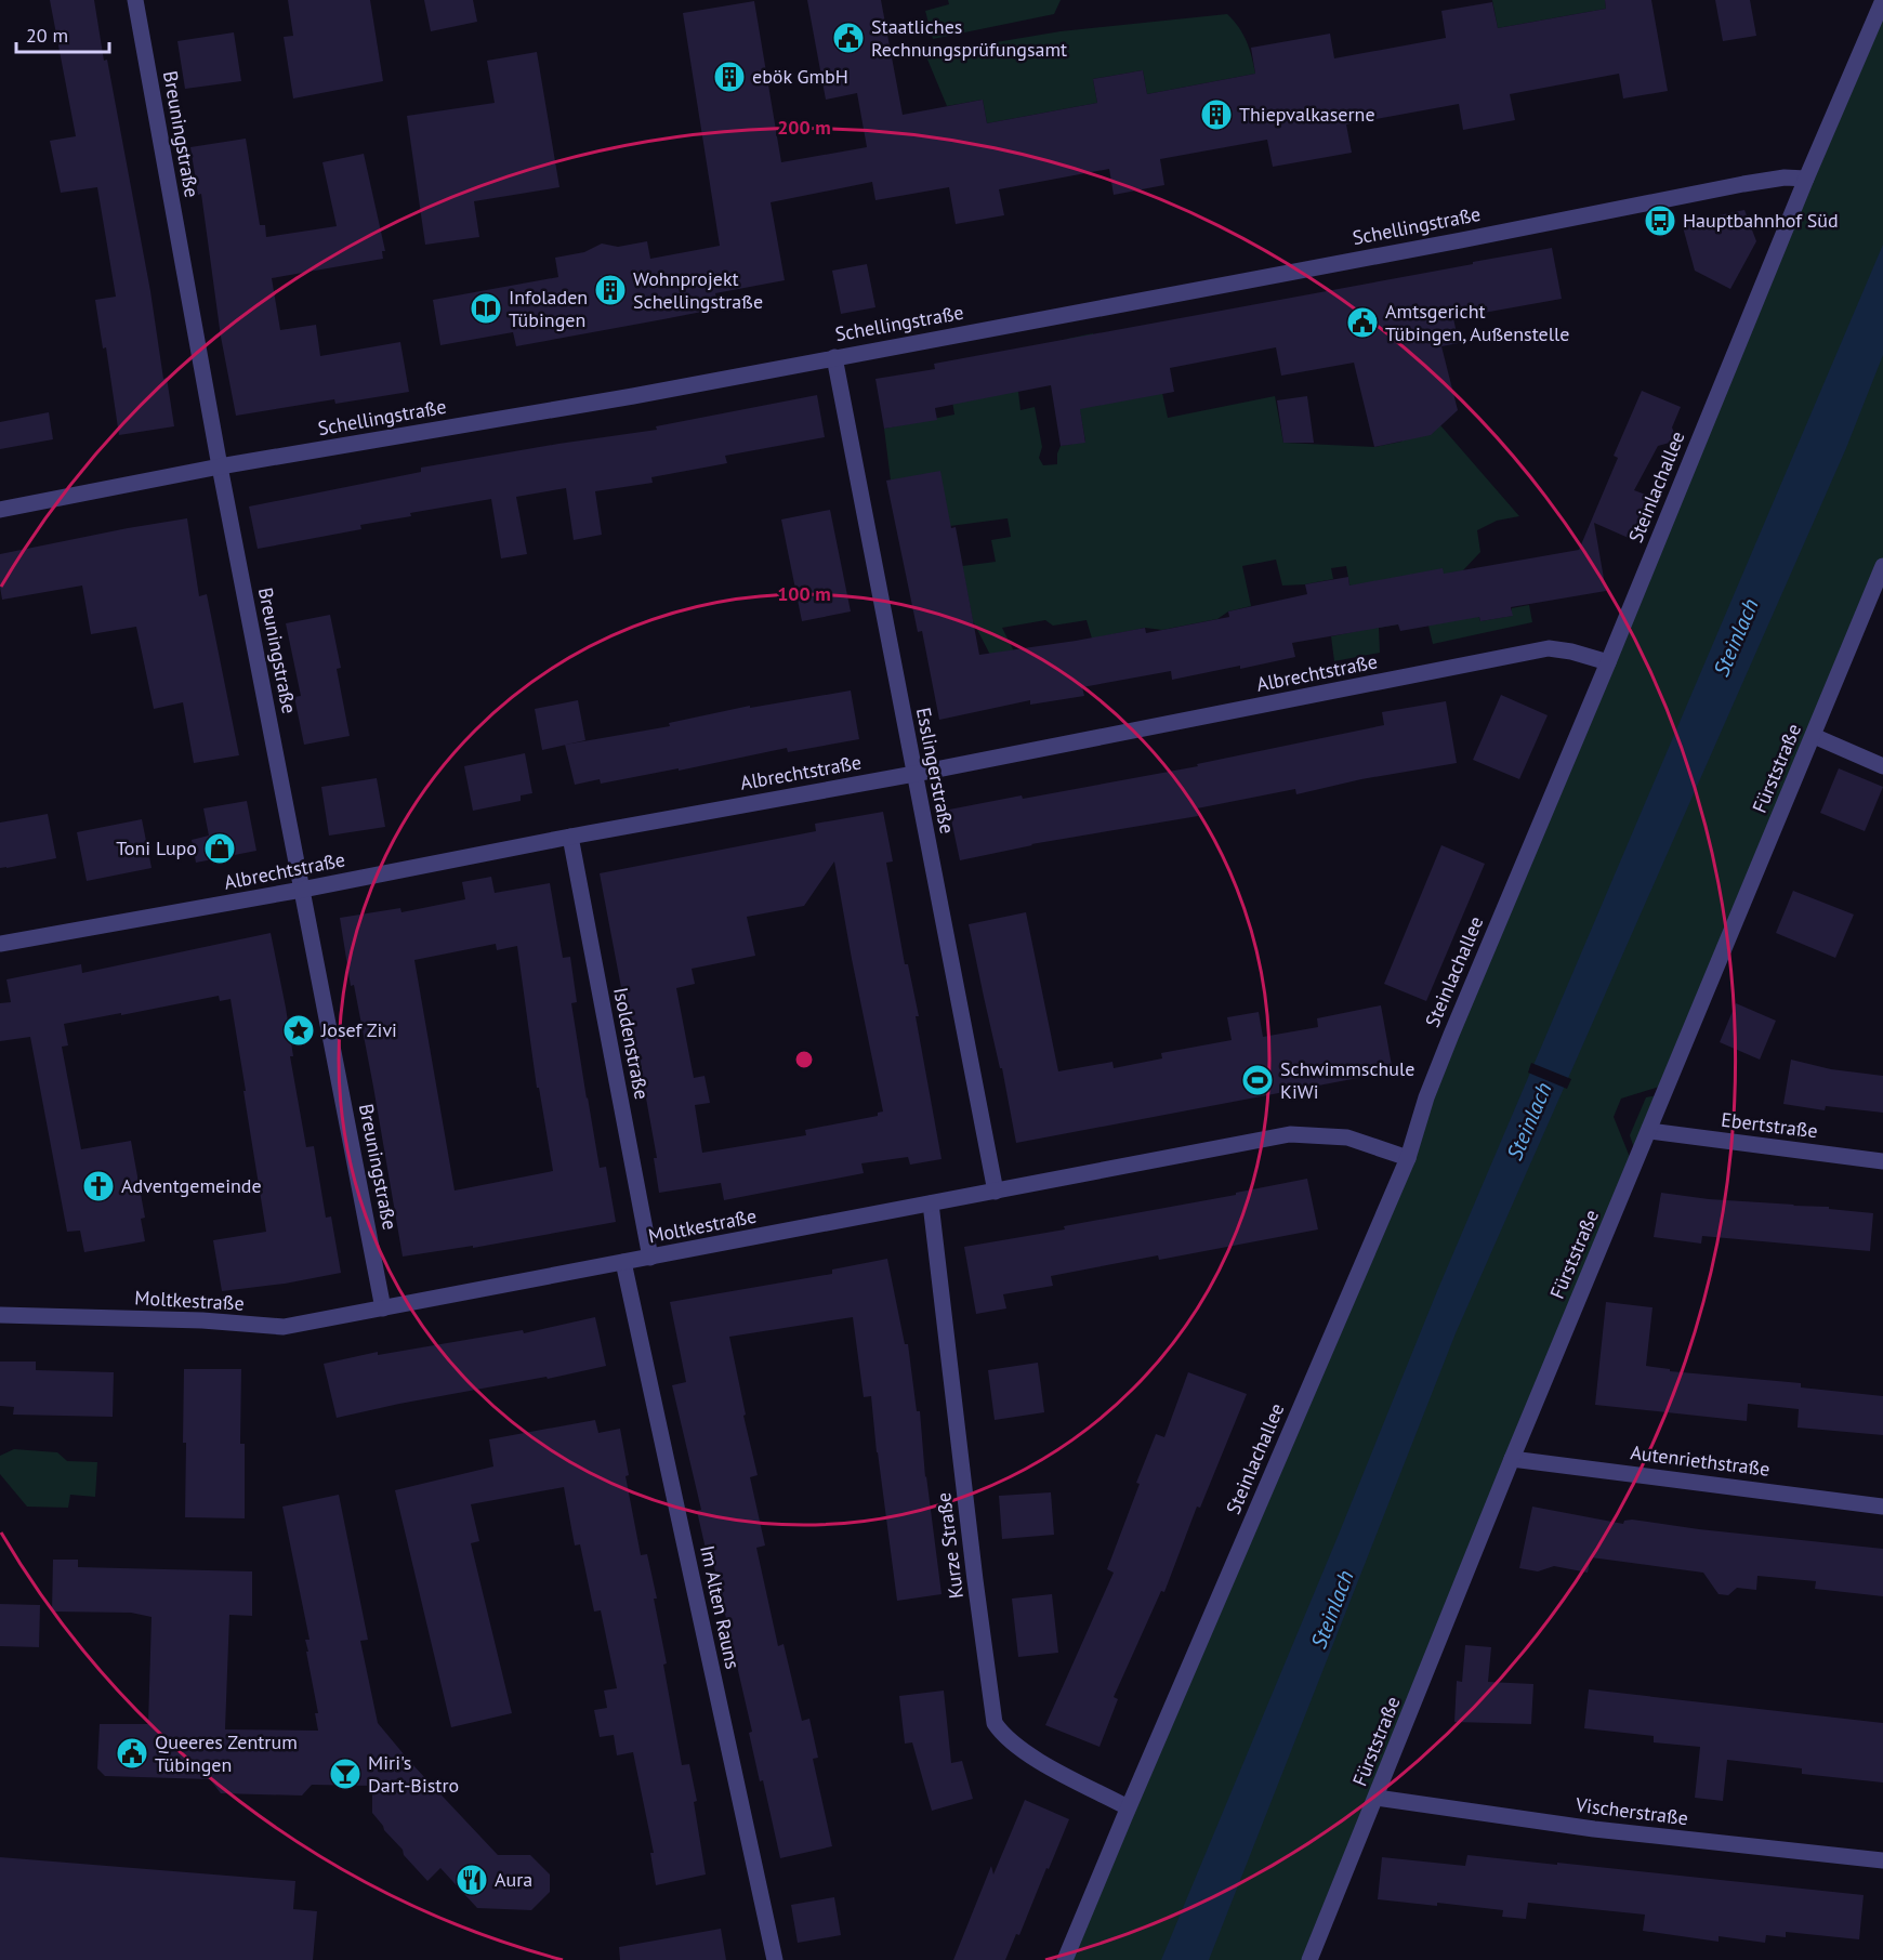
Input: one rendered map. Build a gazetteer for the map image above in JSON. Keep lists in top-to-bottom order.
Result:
{
  "streets": {
    "street": [
      "Breuningstraße",
      "Schellingstraße",
      "Steinlachallee",
      "Albrechtstraße",
      "Fürststraße",
      "Esslingerstraße",
      "Isoldenstraße",
      "Ebertstraße",
      "Moltkestraße",
      "Autenriethstraße",
      "Kurze Straße",
      "Im Alten Rauns",
      "Vischerstraße"
    ]
  },
  "crossings": [
    ["Breuningstraße", "Schellingstraße"],
    ["Breuningstraße", "Albrechtstraße"],
    ["Breuningstraße", "Moltkestraße"],
    ["Schellingstraße", "Steinlachallee"],
    ["Schellingstraße", "Esslingerstraße"],
    ["Steinlachallee", "Albrechtstraße"],
    ["Steinlachallee", "Moltkestraße"],
    ["Steinlachallee", "Kurze Straße"],
    ["Albrechtstraße", "Esslingerstraße"],
    ["Albrechtstraße", "Isoldenstraße"],
    ["Fürststraße", "Ebertstraße"],
    ["Fürststraße", "Autenriethstraße"],
    ["Fürststraße", "Vischerstraße"],
    ["Esslingerstraße", "Moltkestraße"],
    ["Isoldenstraße", "Moltkestraße"],
    ["Moltkestraße", "Kurze Straße"],
    ["Moltkestraße", "Im Alten Rauns"]
  ],
  "water": ["Steinlach"],
  "places": {
    "public building": ["Staatliches Rechnungsprüfungsamt", "Amtsgericht Tübingen, Außenstelle", "Queeres Zentrum Tübingen"],
    "building": ["ebök GmbH", "Thiepvalkaserne", "Wohnprojekt Schellingstraße"],
    "bus stop": ["Hauptbahnhof Süd"],
    "library": ["Infoladen Tübingen"],
    "shop": ["Toni Lupo"],
    "place": ["Josef Zivi"],
    "sports": ["Schwimmschule KiWi"],
    "church": ["Adventgemeinde"],
    "bar": ["Miri's Dart-Bistro"],
    "restaurant": ["Aura"]
  },
  "scale_bar": "20 m",
  "rings": ["200 m", "100 m"]
}
